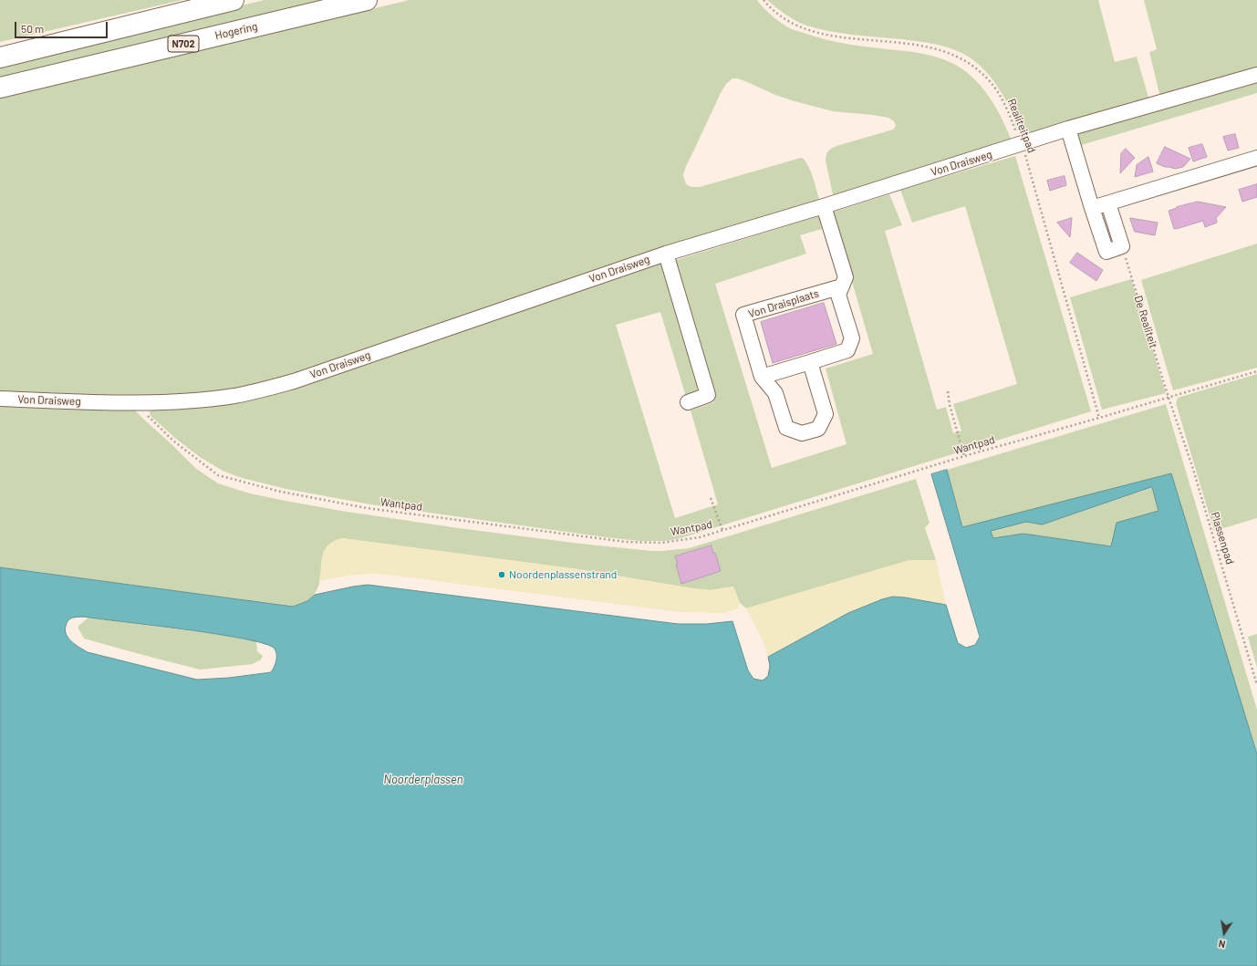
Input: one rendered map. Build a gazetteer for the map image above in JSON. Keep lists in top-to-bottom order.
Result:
{
  "streets": {
    "highway": ["Hogering", "N702"],
    "street": ["Von Draisweg", "Von Draisplaats"],
    "path": [
      "Realiteitpad",
      "De Realiteit",
      "Wantpad",
      "Plassenpad"
    ]
  },
  "crossings": [
    ["Realiteitpad", "Von Draisweg"],
    ["Realiteitpad", "Wantpad"],
    ["Von Draisweg", "Wantpad"],
    ["De Realiteit", "Wantpad"],
    ["De Realiteit", "Plassenpad"],
    ["Wantpad", "Plassenpad"]
  ],
  "water": ["Noorderplassen"],
  "places": ["Noordenplassenstrand"],
  "scale_bar": "50 m",
  "north": "bottom"
}
